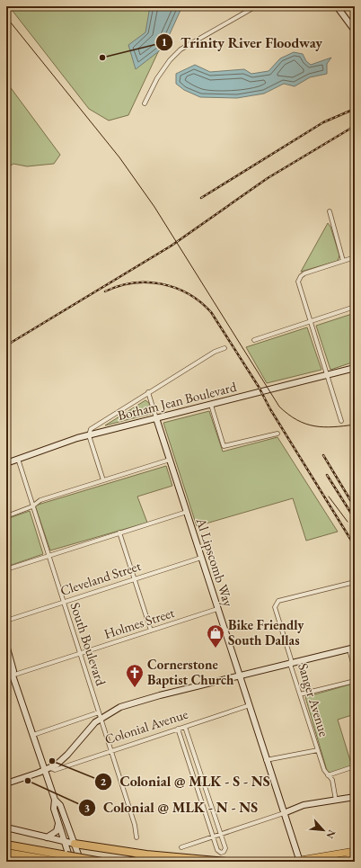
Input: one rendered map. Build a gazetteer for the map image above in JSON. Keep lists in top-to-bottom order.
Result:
{
  "streets": {
    "main road": ["Botham Jean Boulevard", "Al Lipscomb Way", "Colonial Avenue"],
    "street": [
      "Cleveland Street",
      "Holmes Street",
      "South Boulevard",
      "Sanger Avenue"
    ]
  },
  "crossings": [
    ["Botham Jean Boulevard", "Al Lipscomb Way"],
    ["Botham Jean Boulevard", "South Boulevard"],
    ["Al Lipscomb Way", "Cleveland Street"],
    ["Al Lipscomb Way", "Holmes Street"],
    ["Al Lipscomb Way", "Colonial Avenue"],
    ["Cleveland Street", "South Boulevard"],
    ["Holmes Street", "South Boulevard"],
    ["South Boulevard", "Colonial Avenue"]
  ],
  "places": {
    "other": ["Trinity River Floodway", "Colonial @ MLK - S - NS", "Colonial @ MLK - N - NS"],
    "shop": ["Bike Friendly South Dallas"],
    "church": ["Cornerstone Baptist Church"]
  },
  "north": "bottom right"
}
